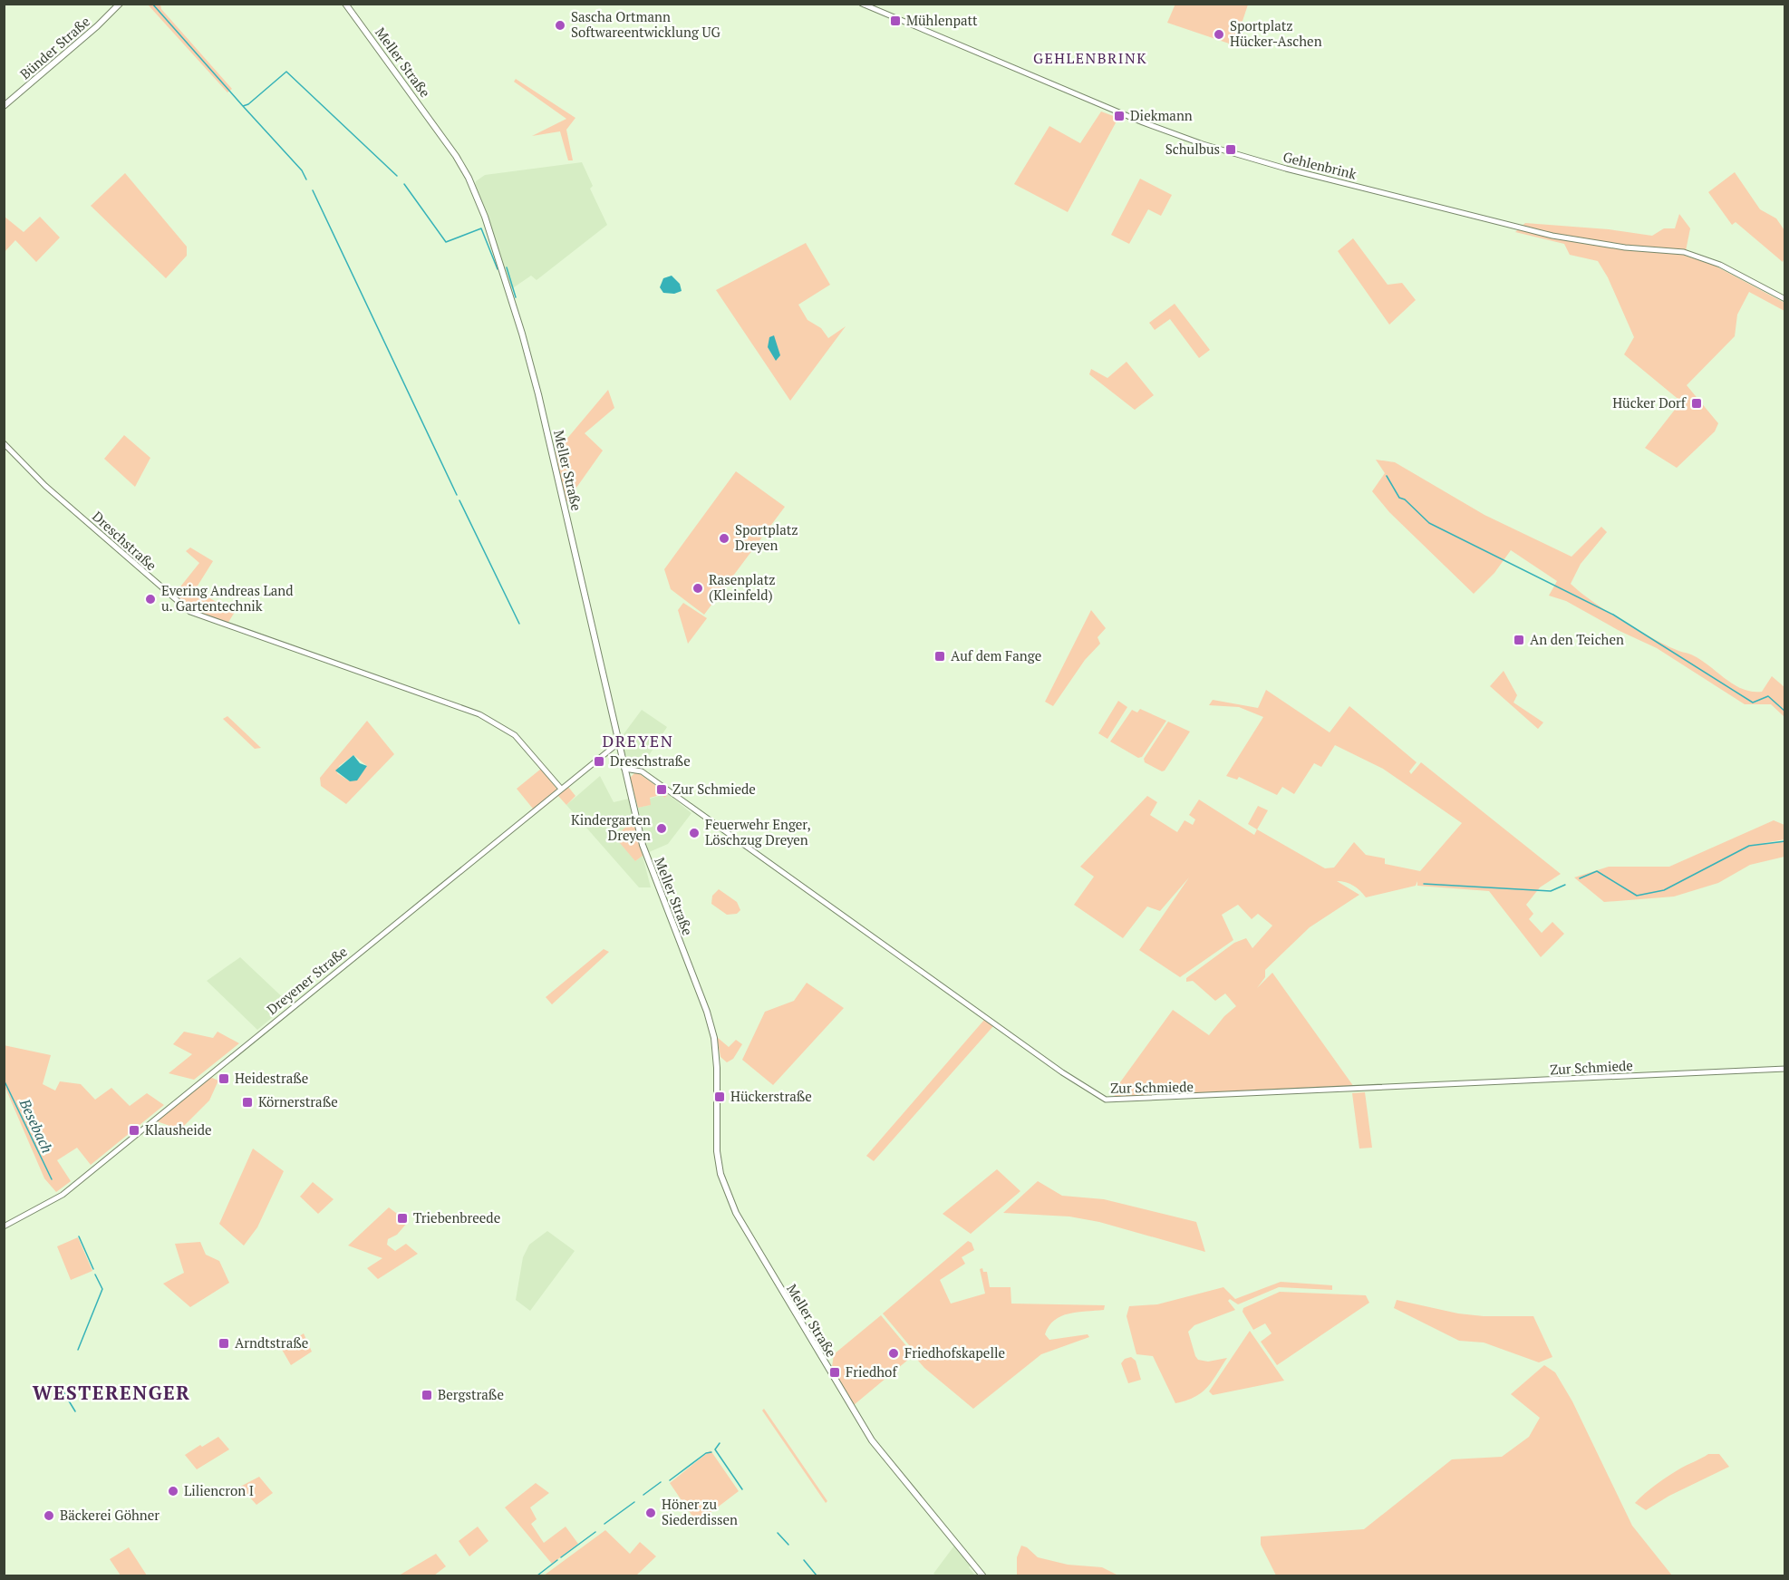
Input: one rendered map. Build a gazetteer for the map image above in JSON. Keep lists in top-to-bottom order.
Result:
{
  "streets": {
    "main road": ["Bünder Straße", "Meller Straße"],
    "street": [
      "Gehlenbrink",
      "Dreschstraße",
      "Dreyener Straße",
      "Zur Schmiede"
    ]
  },
  "crossings": [
    ["Meller Straße", "Dreyener Straße"],
    ["Meller Straße", "Zur Schmiede"],
    ["Dreschstraße", "Dreyener Straße"]
  ],
  "districts": ["GEHLENBRINK", "DREYEN", "WESTERENGER"],
  "water": ["Besebach"],
  "places": {
    "transit": [
      "Mühlenpatt",
      "Diekmann",
      "Schulbus",
      "Hücker Dorf",
      "An den Teichen",
      "Auf dem Fange",
      "Dreschstraße",
      "Zur Schmiede",
      "Heidestraße",
      "Hückerstraße",
      "Körnerstraße",
      "Klausheide",
      "Triebenbreede",
      "Arndtstraße",
      "Friedhof",
      "Bergstraße"
    ],
    "other": [
      "Sascha Ortmann Softwareentwicklung UG",
      "Sportplatz Hücker-Aschen",
      "Sportplatz Dreyen",
      "Rasenplatz (Kleinfeld)",
      "Evering Andreas Land u. Gartentechnik",
      "Kindergarten Dreyen",
      "Feuerwehr Enger, Löschzug Dreyen",
      "Friedhofskapelle",
      "Liliencron I",
      "Höner zu Siederdissen",
      "Bäckerei Göhner"
    ]
  }
}
